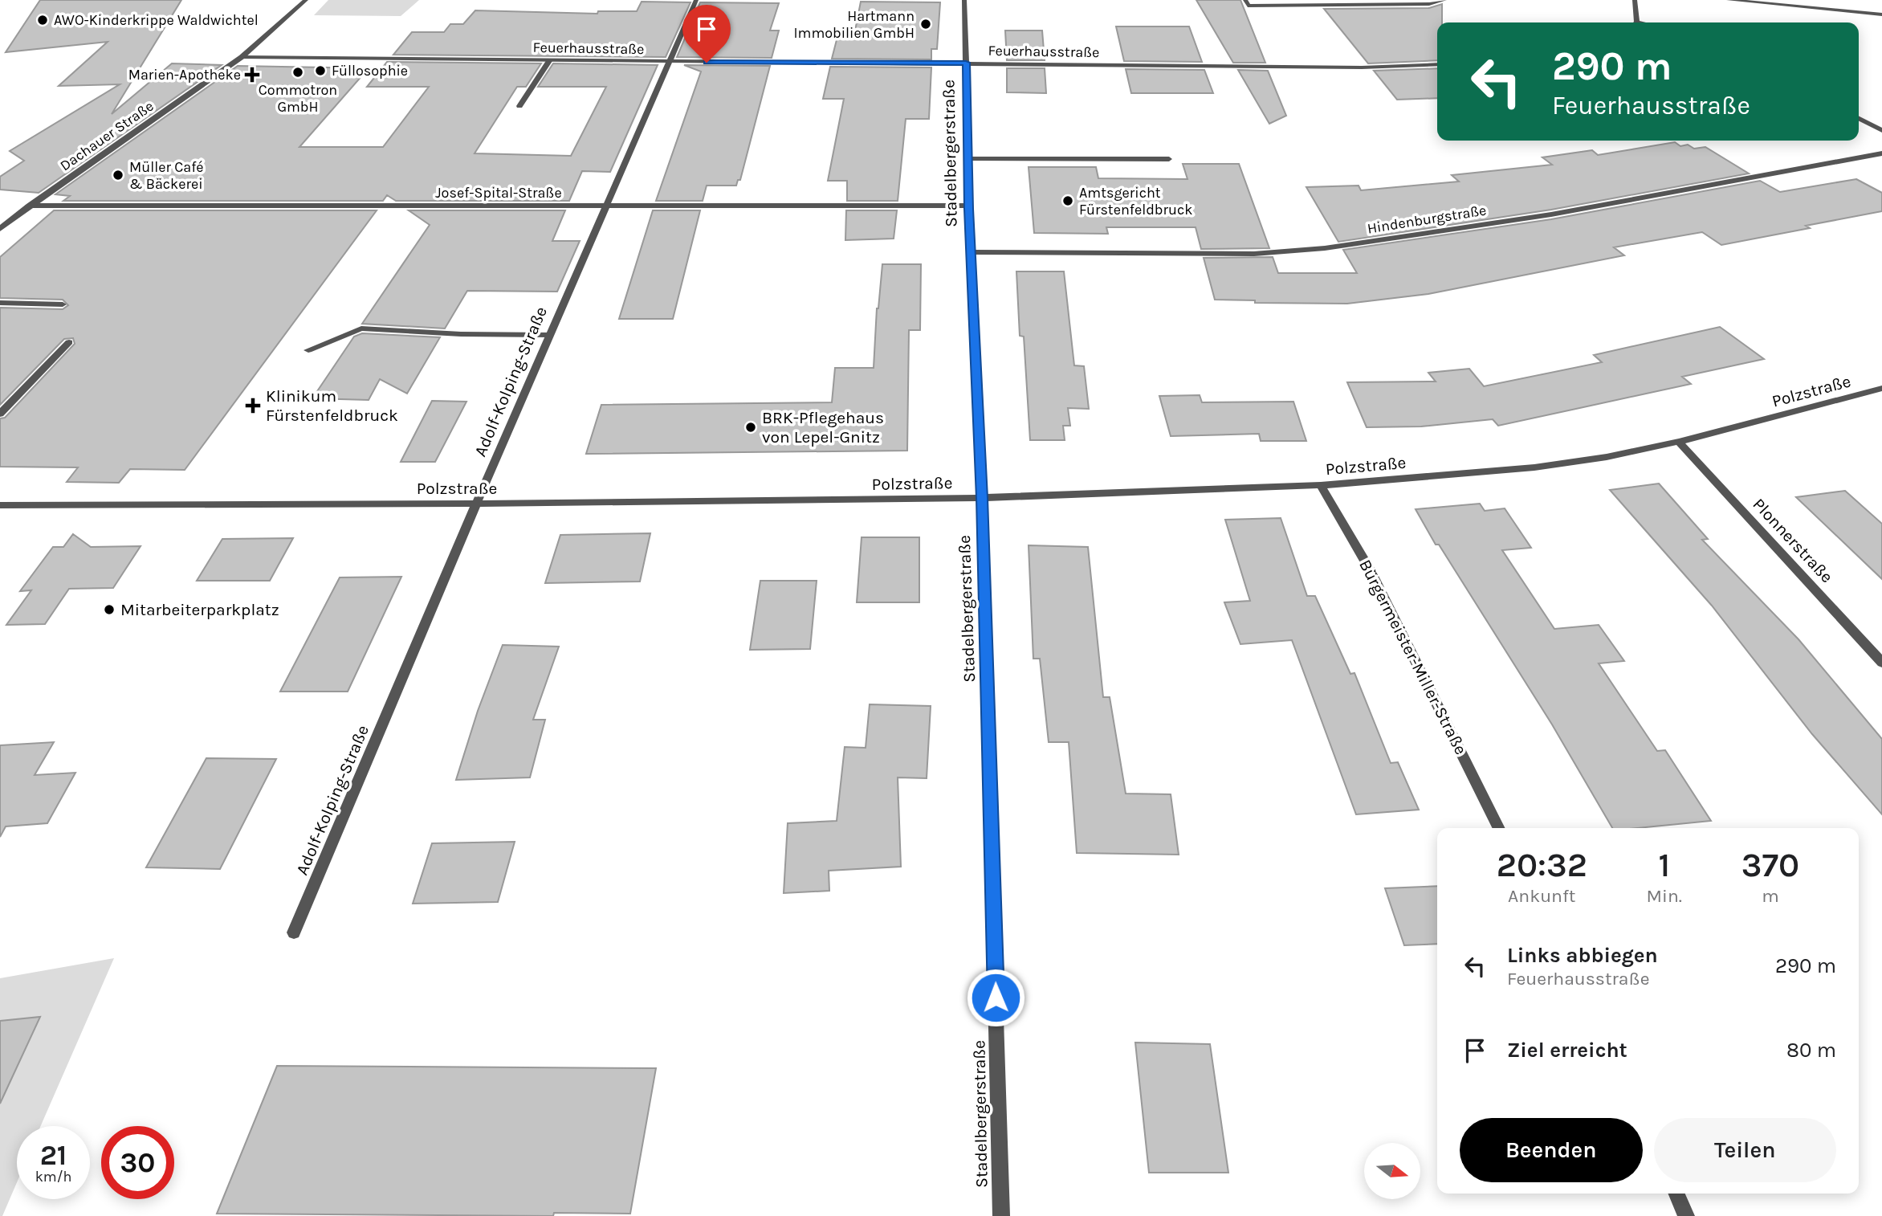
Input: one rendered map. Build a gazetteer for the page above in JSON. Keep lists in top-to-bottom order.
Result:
{
  "streets": {
    "street": [
      "Feuerhausstraße",
      "Dachauer Straße",
      "Stadelbergerstraße",
      "Josef-Spital-Straße",
      "Hindenburgstraße",
      "Adolf-Kolping-Straße",
      "Polzstraße",
      "Plonnerstraße",
      "Bürgermeister-Miller-Straße"
    ]
  },
  "crossings": [
    ["Feuerhausstraße", "Dachauer Straße"],
    ["Feuerhausstraße", "Stadelbergerstraße"],
    ["Feuerhausstraße", "Adolf-Kolping-Straße"],
    ["Dachauer Straße", "Josef-Spital-Straße"],
    ["Stadelbergerstraße", "Josef-Spital-Straße"],
    ["Stadelbergerstraße", "Hindenburgstraße"],
    ["Stadelbergerstraße", "Polzstraße"],
    ["Josef-Spital-Straße", "Adolf-Kolping-Straße"],
    ["Adolf-Kolping-Straße", "Polzstraße"],
    ["Polzstraße", "Plonnerstraße"],
    ["Polzstraße", "Bürgermeister-Miller-Straße"]
  ],
  "places": {
    "other": [
      "AWO-Kinderkrippe Waldwichtel",
      "Hartmann Immobilien GmbH",
      "Füllosophie",
      "Commotron GmbH",
      "Müller Café & Bäckerei",
      "Amtsgericht Fürstenfeldbruck",
      "BRK-Pflegehaus von Lepel-Gnitz",
      "Mitarbeiterparkplatz"
    ],
    "health": ["Marien-Apotheke", "Klinikum Fürstenfeldbruck"]
  },
  "north": "right",
  "page": {
    "turn": ["290 m", "Feuerhausstraße"],
    "eta": [
      "20:32",
      "Ankunft",
      "1",
      "Min.",
      "370",
      "m"
    ],
    "list": [
      {
        "name": "Links abbiegen",
        "note": "Feuerhausstraße",
        "value": "290 m"
      },
      {
        "name": "Ziel erreicht",
        "value": "80 m"
      }
    ],
    "buttons": ["Beenden", "Teilen"],
    "speed": "21 km/h",
    "limit": "30"
  }
}
